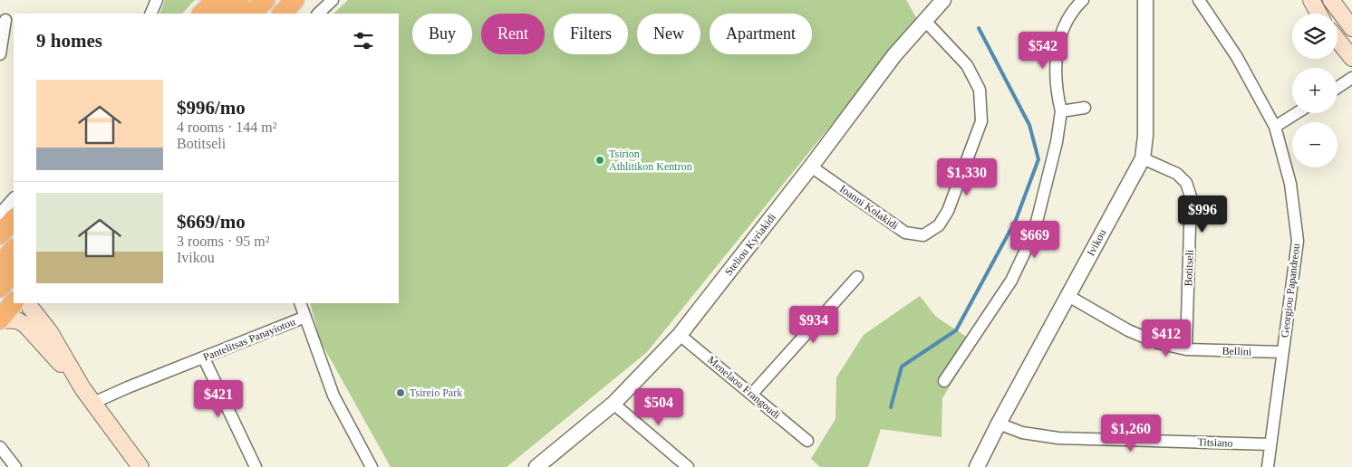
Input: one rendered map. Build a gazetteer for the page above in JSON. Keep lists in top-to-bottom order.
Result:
{
  "streets": {
    "street": [
      "Ioanni Kolakidi",
      "Ivikou",
      "Steliou Kyriakidi",
      "Botitseli",
      "Georgiou Papandreou",
      "Pantelitsas Panayiotou",
      "Bellini",
      "Menelaou Frangoudi",
      "Titsiano"
    ]
  },
  "crossings": [
    ["Ioanni Kolakidi", "Steliou Kyriakidi"],
    ["Ivikou", "Botitseli"],
    ["Ivikou", "Bellini"],
    ["Ivikou", "Titsiano"],
    ["Steliou Kyriakidi", "Menelaou Frangoudi"],
    ["Botitseli", "Bellini"],
    ["Georgiou Papandreou", "Bellini"],
    ["Georgiou Papandreou", "Titsiano"]
  ],
  "places": ["Tsirion Athlitikon Kentron", "Tsireio Park"],
  "page": {
    "map_buttons": ["+", "−"],
    "chip": [
      "Buy",
      "Rent",
      "Filters",
      "New",
      "Apartment"
    ],
    "heading": "9 homes",
    "price": [
      "$542",
      "$1,330",
      "$996",
      "$669",
      "$934",
      "$412",
      "$421",
      "$504",
      "$1,260"
    ],
    "list": [
      {
        "name": "$996/mo",
        "note": "4 rooms · 144 m² · Botitseli"
      },
      {
        "name": "$669/mo",
        "note": "3 rooms · 95 m² · Ivikou"
      }
    ]
  }
}
